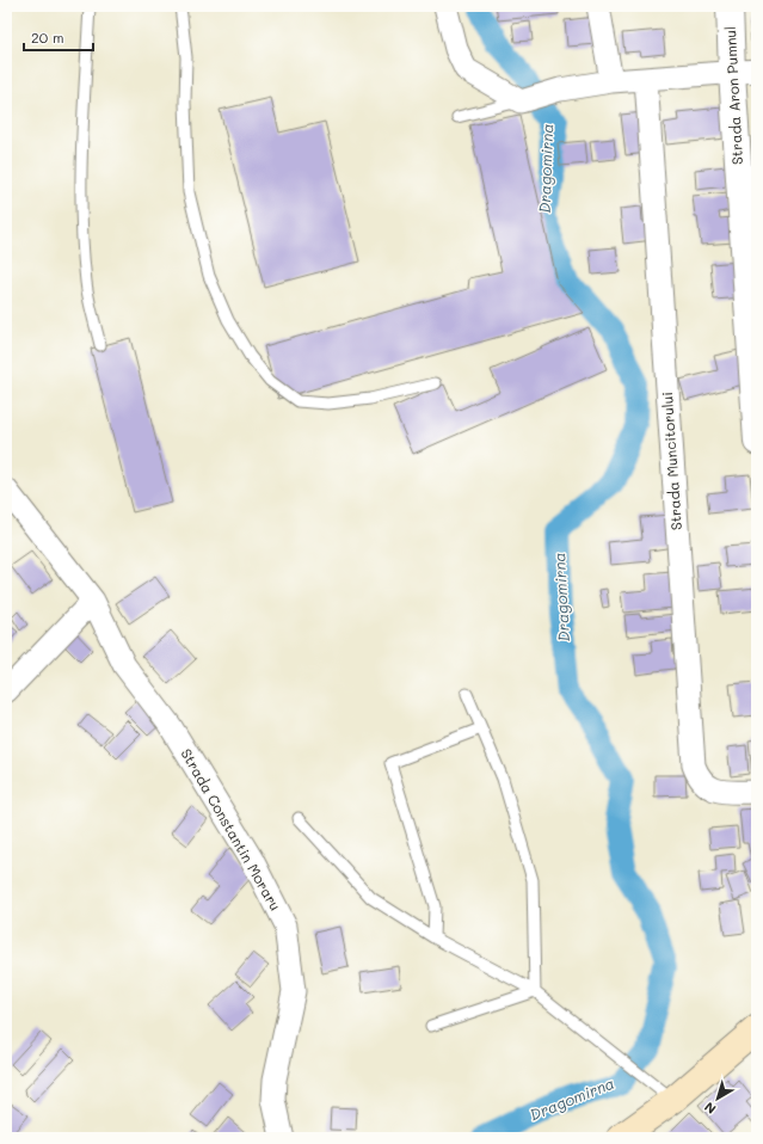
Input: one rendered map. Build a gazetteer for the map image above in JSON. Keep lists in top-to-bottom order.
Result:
{
  "streets": {
    "street": ["Strada Aron Pumnul", "Strada Muncitorului", "Strada Constantin Moraru"]
  },
  "water": ["Dragomirna"],
  "scale_bar": "20 m",
  "north": "bottom left"
}
